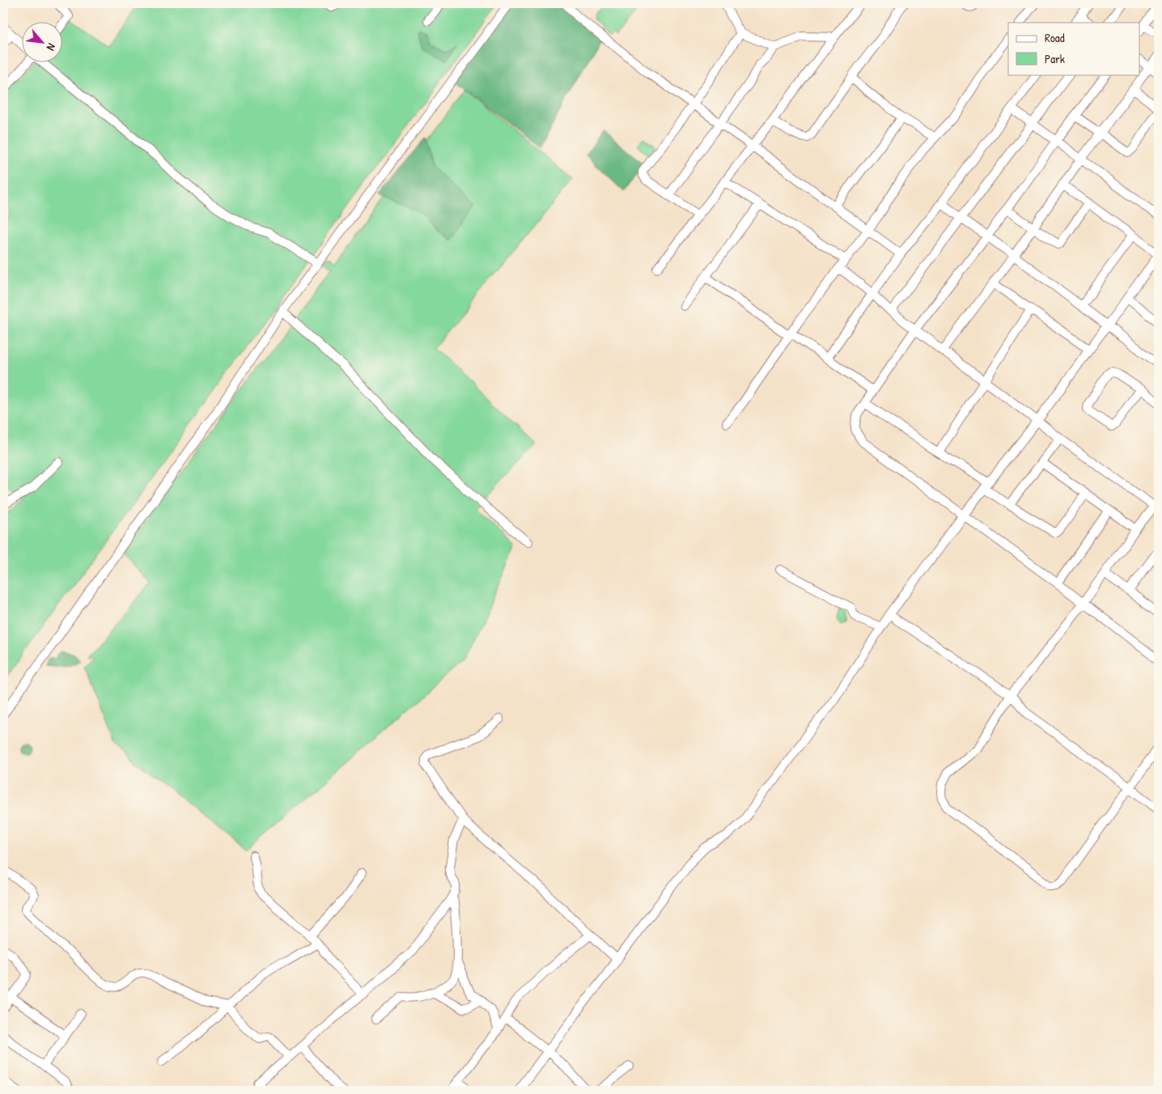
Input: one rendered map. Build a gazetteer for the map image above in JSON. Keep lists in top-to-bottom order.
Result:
{
  "legend": ["Road", "Park"],
  "north": "bottom right"
}
